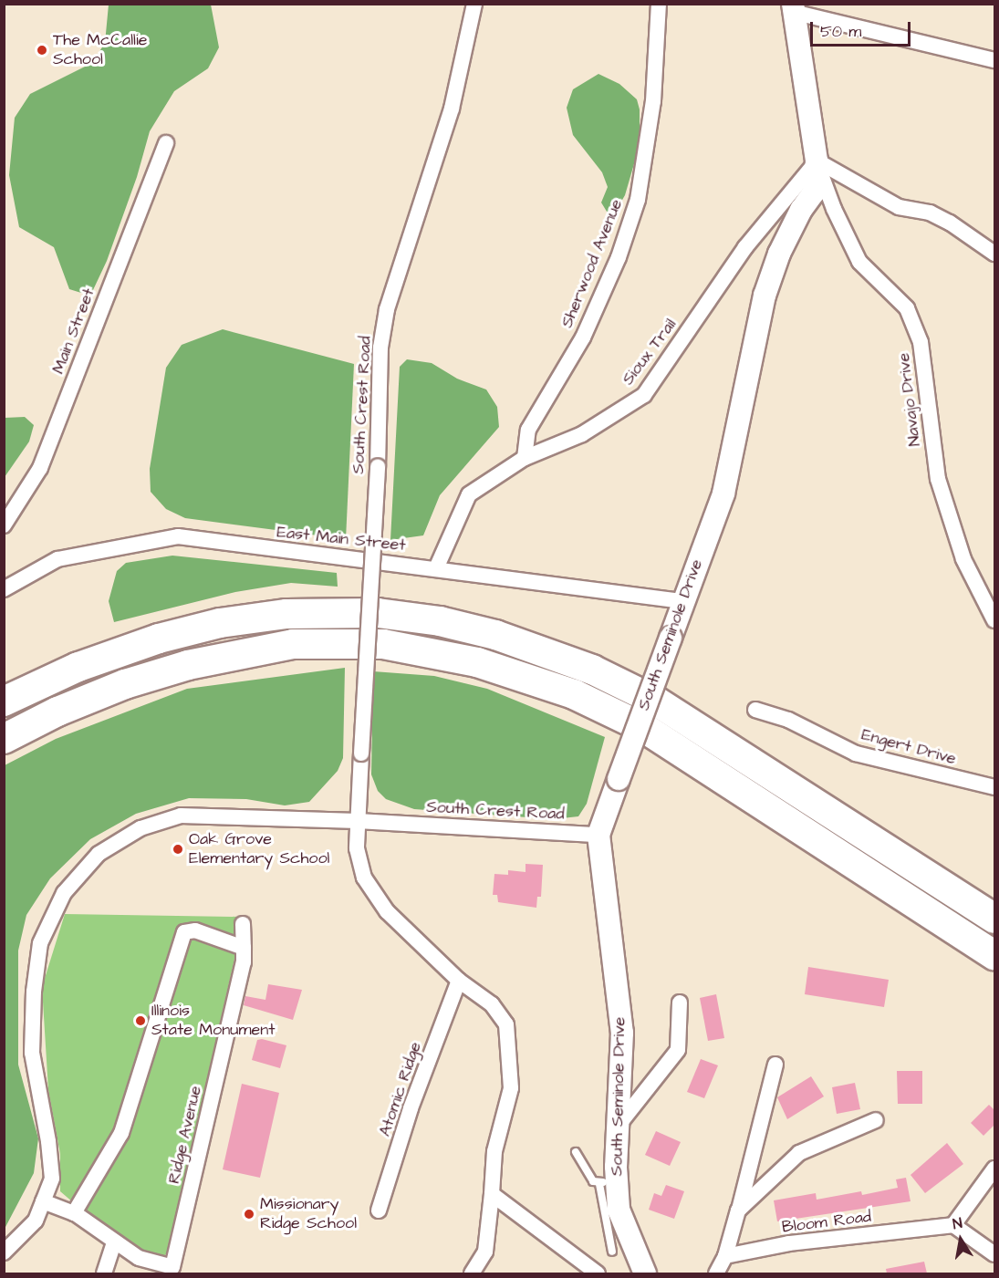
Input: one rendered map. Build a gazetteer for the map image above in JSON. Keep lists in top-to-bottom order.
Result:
{
  "streets": {
    "street": [
      "Sherwood Avenue",
      "Main Street",
      "Sioux Trail",
      "Navajo Drive",
      "South Crest Road",
      "East Main Street",
      "South Seminole Drive",
      "Engert Drive",
      "Atomic Ridge",
      "Ridge Avenue",
      "Bloom Road"
    ]
  },
  "crossings": [
    ["Sherwood Avenue", "Sioux Trail"],
    ["Sioux Trail", "Navajo Drive"],
    ["Sioux Trail", "East Main Street"],
    ["Sioux Trail", "South Seminole Drive"],
    ["Navajo Drive", "South Seminole Drive"],
    ["South Crest Road", "South Seminole Drive"],
    ["South Crest Road", "Ridge Avenue"],
    ["East Main Street", "South Seminole Drive"]
  ],
  "places": [
    "The McCallie School",
    "Oak Grove Elementary School",
    "Illinois State Monument",
    "Missionary Ridge School"
  ],
  "scale_bar": "50 m",
  "north": "top"
}
